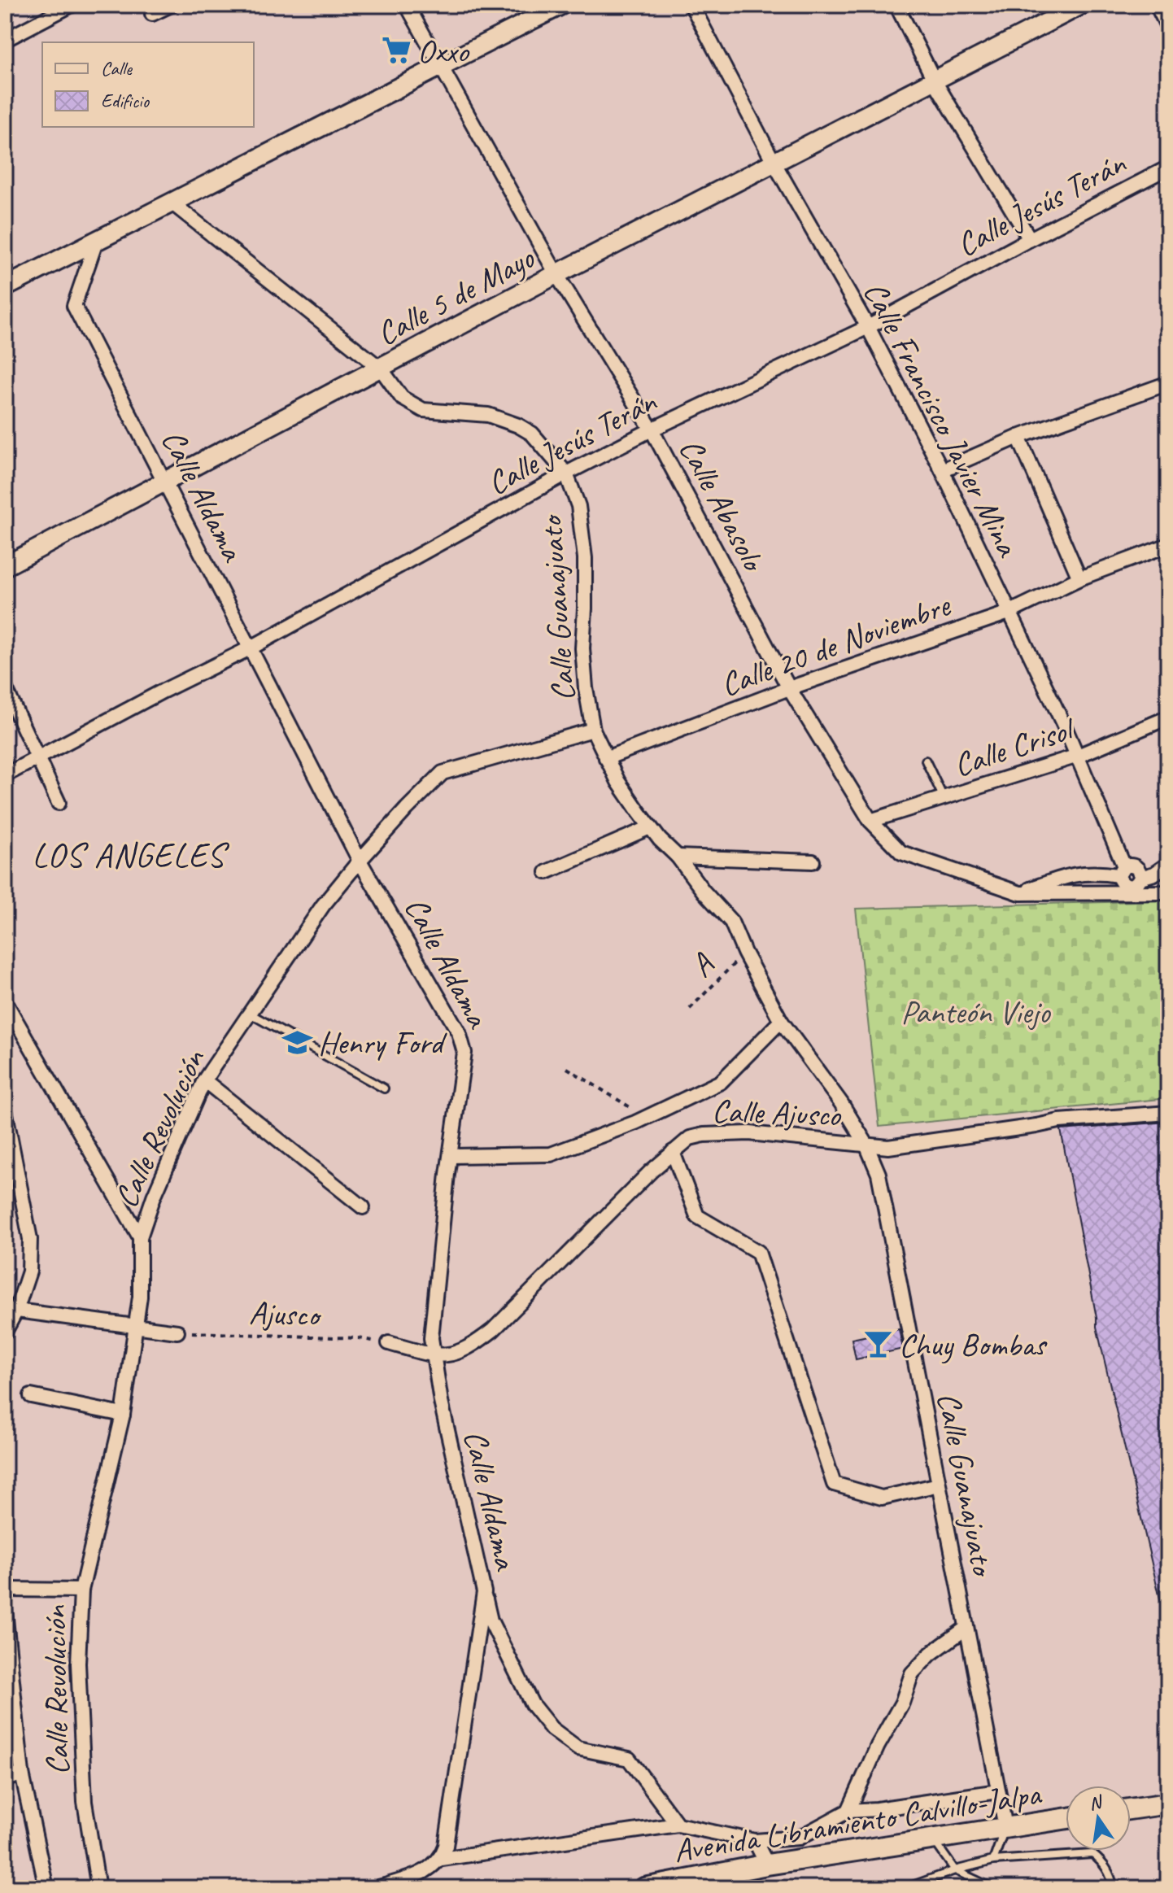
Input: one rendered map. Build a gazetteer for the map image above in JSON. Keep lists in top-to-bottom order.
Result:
{
  "streets": {
    "main road": ["Calle 5 de Mayo", "Avenida Libramiento Calvillo-Jalpa"],
    "street": [
      "Calle Jesús Terán",
      "Calle Francisco Javier Mina",
      "Calle Aldama",
      "Calle Abasolo",
      "Calle Guanajuato",
      "Calle 20 de Noviembre",
      "Calle Crisol",
      "Calle Ajusco",
      "Calle Revolución"
    ],
    "path": ["A", "Ajusco"]
  },
  "crossings": [
    ["Calle Jesús Terán", "Calle Francisco Javier Mina"],
    ["Calle Jesús Terán", "Calle Aldama"],
    ["Calle Jesús Terán", "Calle Abasolo"],
    ["Calle Jesús Terán", "Calle Guanajuato"],
    ["Calle 5 de Mayo", "Calle Francisco Javier Mina"],
    ["Calle 5 de Mayo", "Calle Aldama"],
    ["Calle 5 de Mayo", "Calle Abasolo"],
    ["Calle 5 de Mayo", "Calle Guanajuato"],
    ["Calle Francisco Javier Mina", "Calle 20 de Noviembre"],
    ["Calle Francisco Javier Mina", "Calle Crisol"],
    ["Calle Aldama", "Calle Ajusco"],
    ["Calle Aldama", "Calle Revolución"],
    ["Calle Abasolo", "Calle 20 de Noviembre"],
    ["Calle Abasolo", "Calle Crisol"],
    ["Calle Guanajuato", "Calle 20 de Noviembre"],
    ["Calle Guanajuato", "A"],
    ["Calle Guanajuato", "Calle Ajusco"],
    ["Calle Guanajuato", "Calle Revolución"],
    ["Calle Guanajuato", "Avenida Libramiento Calvillo-Jalpa"],
    ["Calle Ajusco", "Ajusco"]
  ],
  "districts": ["LOS ANGELES"],
  "parks": ["Panteón Viejo"],
  "places": {
    "supermarket": ["Oxxo"],
    "school or university": ["Henry Ford"],
    "bar": ["Chuy Bombas"]
  },
  "legend": ["Calle", "Edificio"],
  "north": "top"
}
